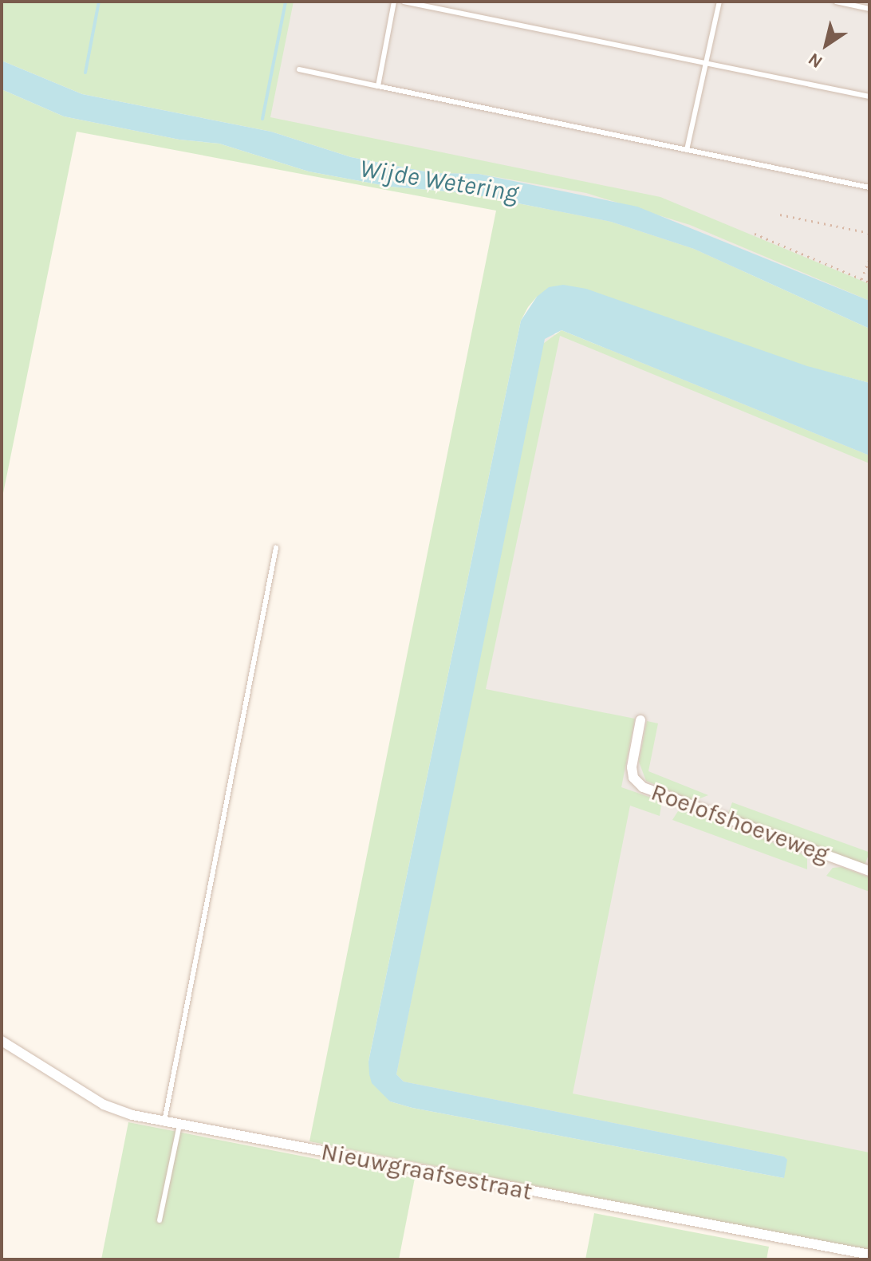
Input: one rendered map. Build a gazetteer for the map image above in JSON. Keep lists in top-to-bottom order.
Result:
{
  "streets": {
    "street": ["Roelofshoeveweg", "Nieuwgraafsestraat"]
  },
  "water": ["Wijde Wetering"],
  "north": "bottom left"
}
